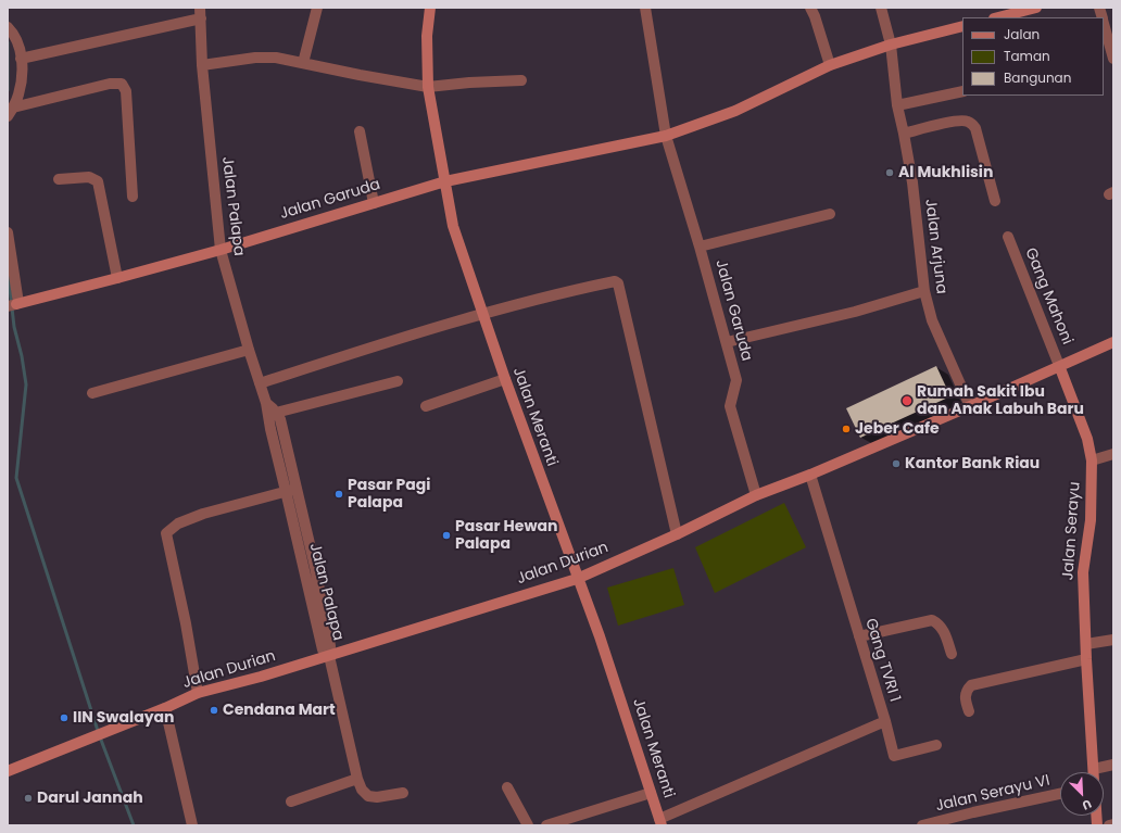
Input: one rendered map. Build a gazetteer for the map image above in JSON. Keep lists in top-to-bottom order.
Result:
{
  "streets": {
    "street": [
      "Jalan Garuda",
      "Jalan Palapa",
      "Jalan Arjuna",
      "Gang Mahoni",
      "Jalan Meranti",
      "Jalan Serayu",
      "Jalan Durian",
      "Gang TVRI 1",
      "Jalan Serayu VI"
    ]
  },
  "crossings": [
    ["Jalan Garuda", "Jalan Palapa"],
    ["Jalan Garuda", "Jalan Arjuna"],
    ["Jalan Garuda", "Jalan Meranti"],
    ["Jalan Garuda", "Jalan Durian"],
    ["Jalan Palapa", "Jalan Durian"],
    ["Jalan Arjuna", "Jalan Durian"],
    ["Gang Mahoni", "Jalan Serayu"],
    ["Gang Mahoni", "Jalan Durian"],
    ["Jalan Meranti", "Jalan Durian"],
    ["Jalan Meranti", "Gang TVRI 1"],
    ["Jalan Serayu", "Jalan Durian"],
    ["Jalan Durian", "Gang TVRI 1"]
  ],
  "places": [
    "Al Mukhlisin",
    "Rumah Sakit Ibu dan Anak Labuh Baru",
    "Jeber Cafe",
    "Kantor Bank Riau",
    "Pasar Pagi Palapa",
    "Pasar Hewan Palapa",
    "Cendana Mart",
    "IIN Swalayan",
    "Darul Jannah"
  ],
  "legend": ["Jalan", "Taman", "Bangunan"],
  "north": "bottom right"
}
